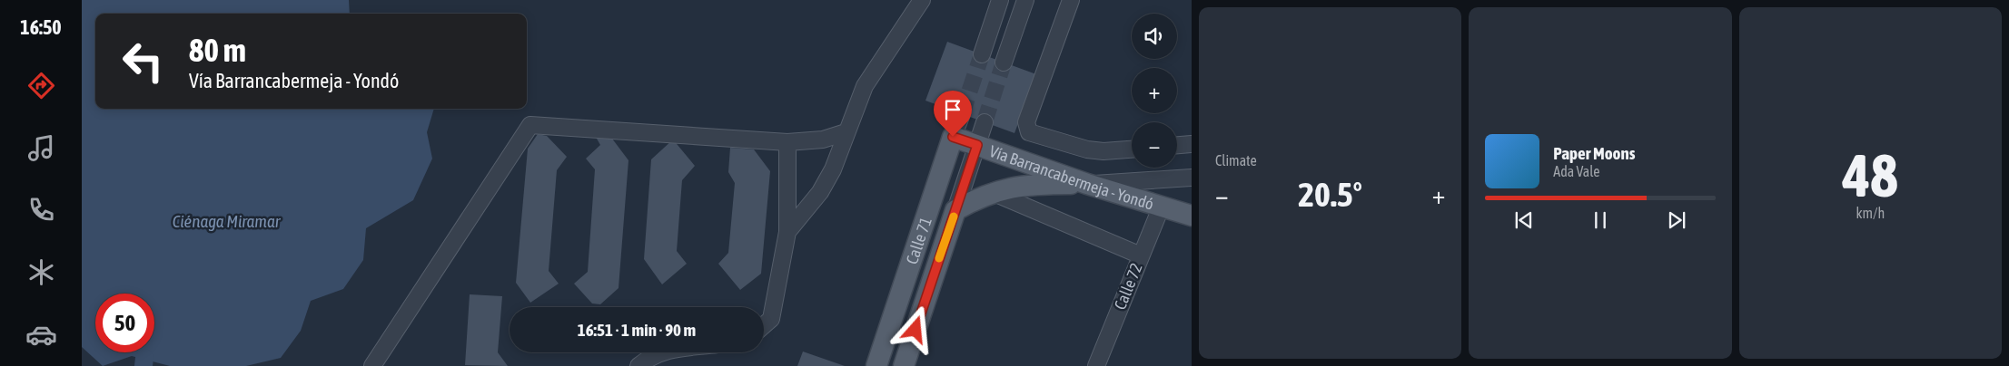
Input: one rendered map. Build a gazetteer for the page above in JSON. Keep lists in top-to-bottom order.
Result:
{
  "streets": {
    "main road": ["Vía Barrancabermeja - Yondó", "Calle 71"],
    "street": ["Calle 72"]
  },
  "crossings": [
    ["Vía Barrancabermeja - Yondó", "Calle 71"],
    ["Vía Barrancabermeja - Yondó", "Calle 72"]
  ],
  "water": ["Ciénaga Miramar"],
  "page": {
    "tabs": "16:50",
    "tile": [
      "Climate",
      ["48", "km/h"]
    ],
    "map_buttons": ["+", "−"],
    "turn": ["80 m", "Vía Barrancabermeja - Yondó"],
    "song": ["Paper Moons", "Ada Vale"],
    "heat": ["−", "20.5°", "+"],
    "limit": "50",
    "trip": "16:51 · 1 min · 90 m"
  }
}
